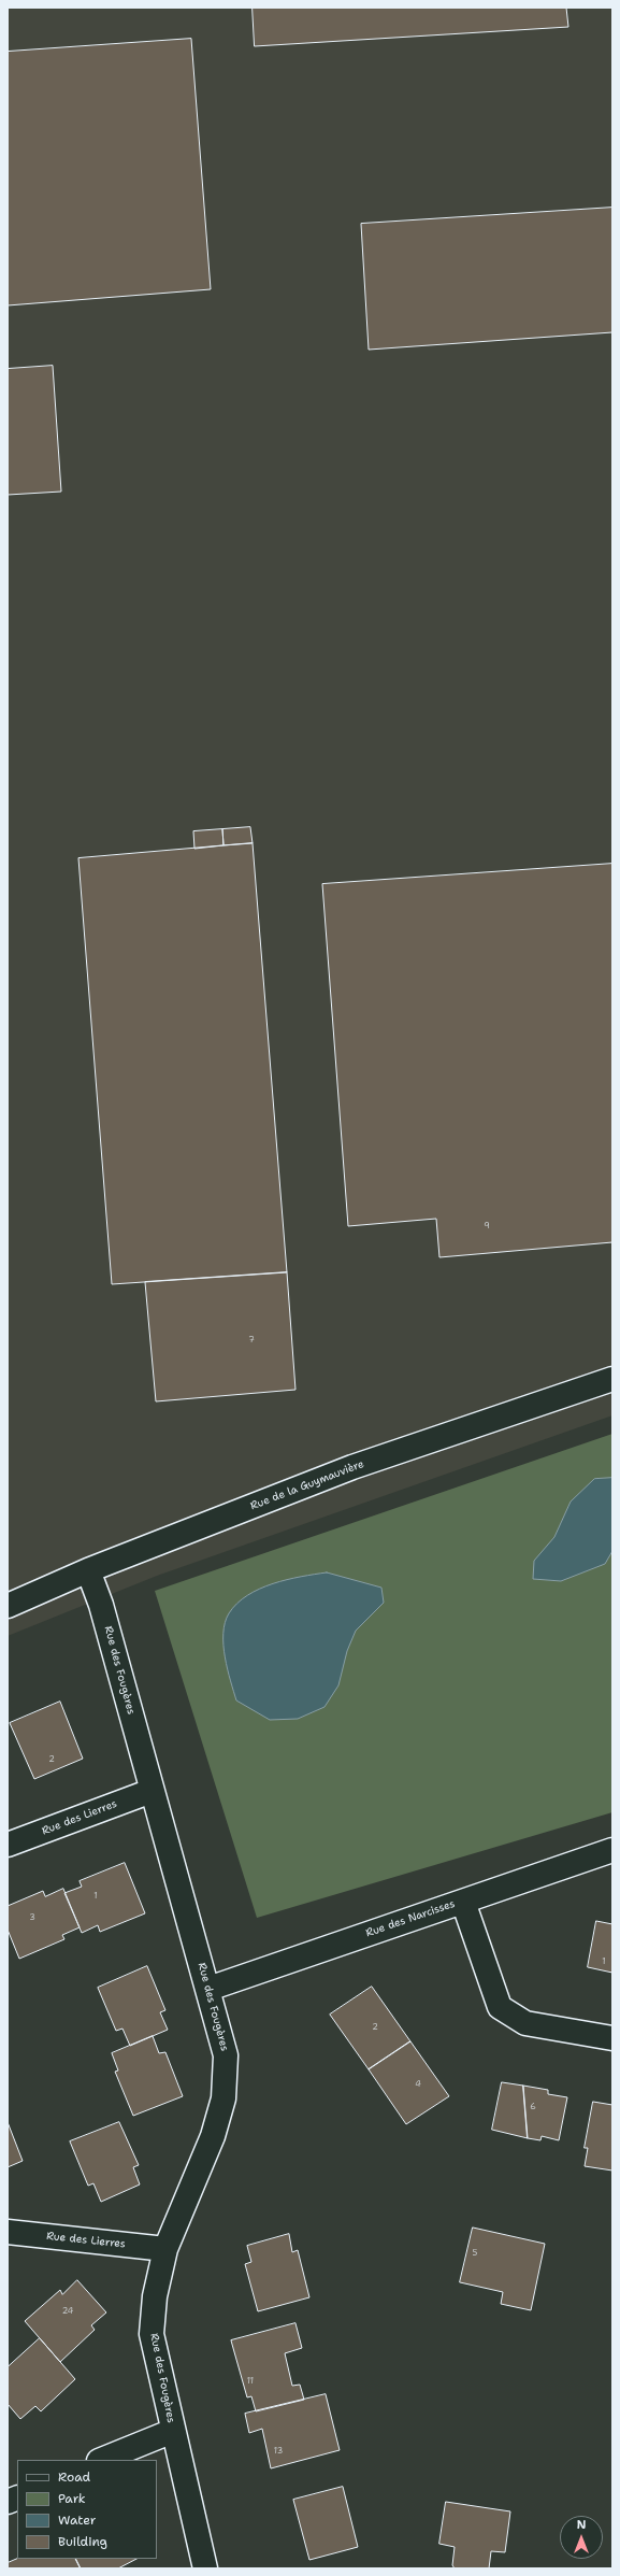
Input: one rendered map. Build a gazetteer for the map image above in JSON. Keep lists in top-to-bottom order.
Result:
{
  "streets": {
    "street": [
      "Rue de la Guymauvière",
      "Rue des Fougères",
      "Rue des Lierres",
      "Rue des Narcisses"
    ]
  },
  "crossings": [
    ["Rue de la Guymauvière", "Rue des Fougères"],
    ["Rue des Fougères", "Rue des Lierres"],
    ["Rue des Fougères", "Rue des Narcisses"]
  ],
  "house_numbers": [
    "9",
    "7",
    "2",
    "1",
    "3",
    "1",
    "2",
    "4",
    "6",
    "5",
    "24",
    "11",
    "13"
  ],
  "legend": [
    "Road",
    "Park",
    "Water",
    "Building"
  ],
  "north": "top"
}
